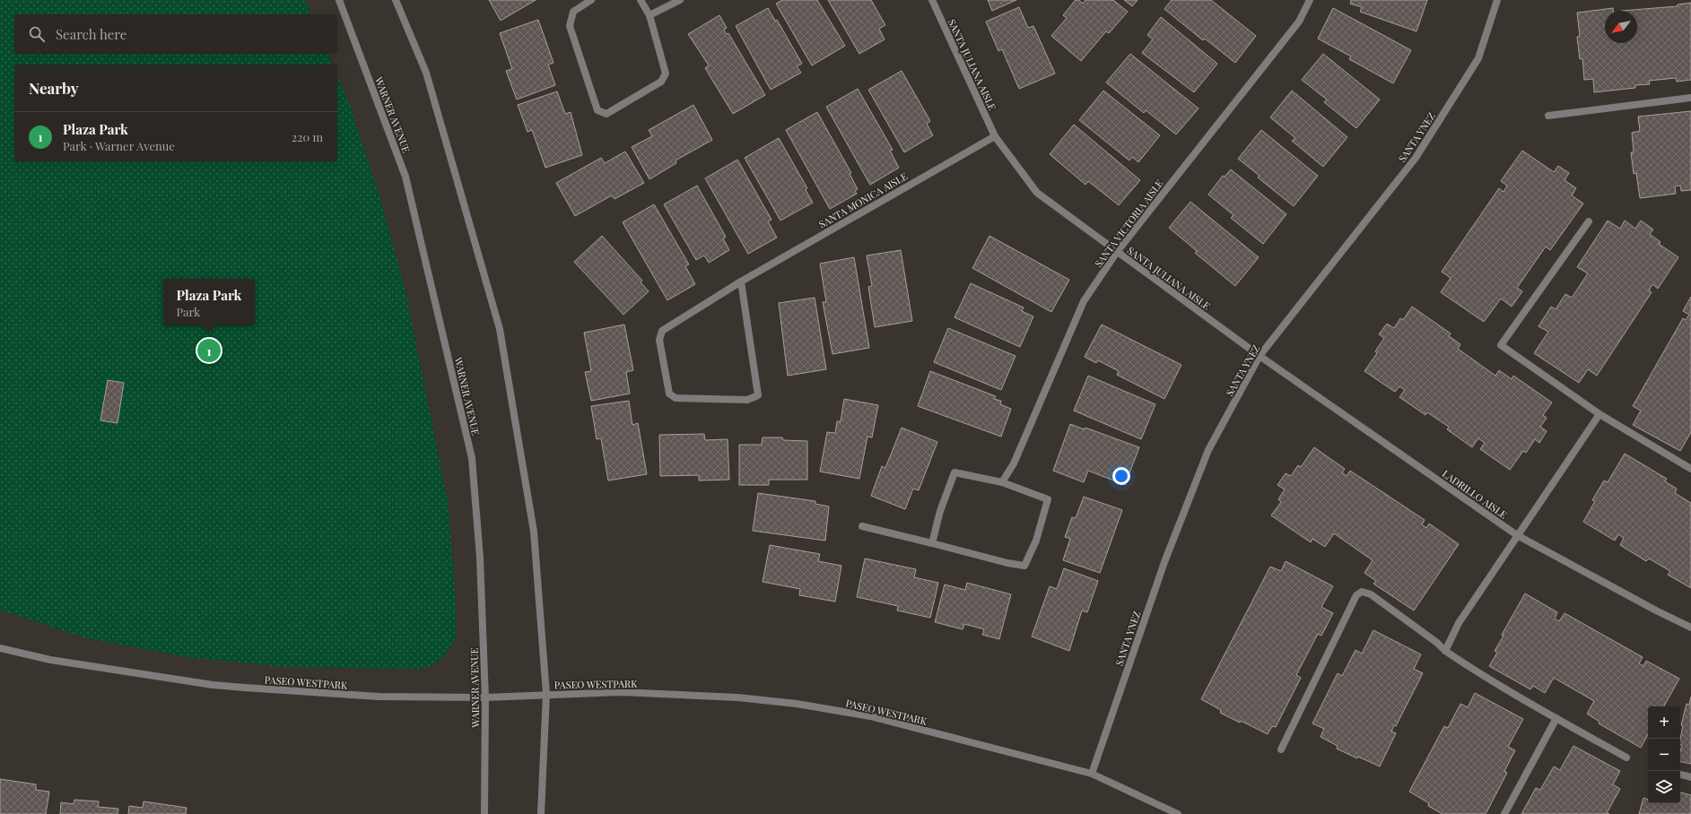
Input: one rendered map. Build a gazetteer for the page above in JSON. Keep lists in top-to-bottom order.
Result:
{
  "streets": {
    "street": [
      "SANTA JULIANA AISLE",
      "WARNER AVENUE",
      "SANTA YNEZ",
      "SANTA MONICA AISLE",
      "SANTA VICTORIA AISLE",
      "LADRILLO AISLE",
      "PASEO WESTPARK"
    ]
  },
  "crossings": [
    ["SANTA JULIANA AISLE", "SANTA YNEZ"],
    ["SANTA JULIANA AISLE", "SANTA MONICA AISLE"],
    ["SANTA JULIANA AISLE", "SANTA VICTORIA AISLE"],
    ["SANTA JULIANA AISLE", "LADRILLO AISLE"],
    ["WARNER AVENUE", "PASEO WESTPARK"],
    ["SANTA YNEZ", "LADRILLO AISLE"],
    ["SANTA YNEZ", "PASEO WESTPARK"]
  ],
  "north": "bottom left",
  "page": {
    "search": "Search here",
    "heading": "Nearby",
    "list": [
      {
        "mark": "1",
        "name": "Plaza Park",
        "note": "Park · Warner Avenue",
        "value": "220 m"
      }
    ],
    "popup": ["Plaza Park", "Park"],
    "pins": "1",
    "map_buttons": ["+", "−"]
  }
}
